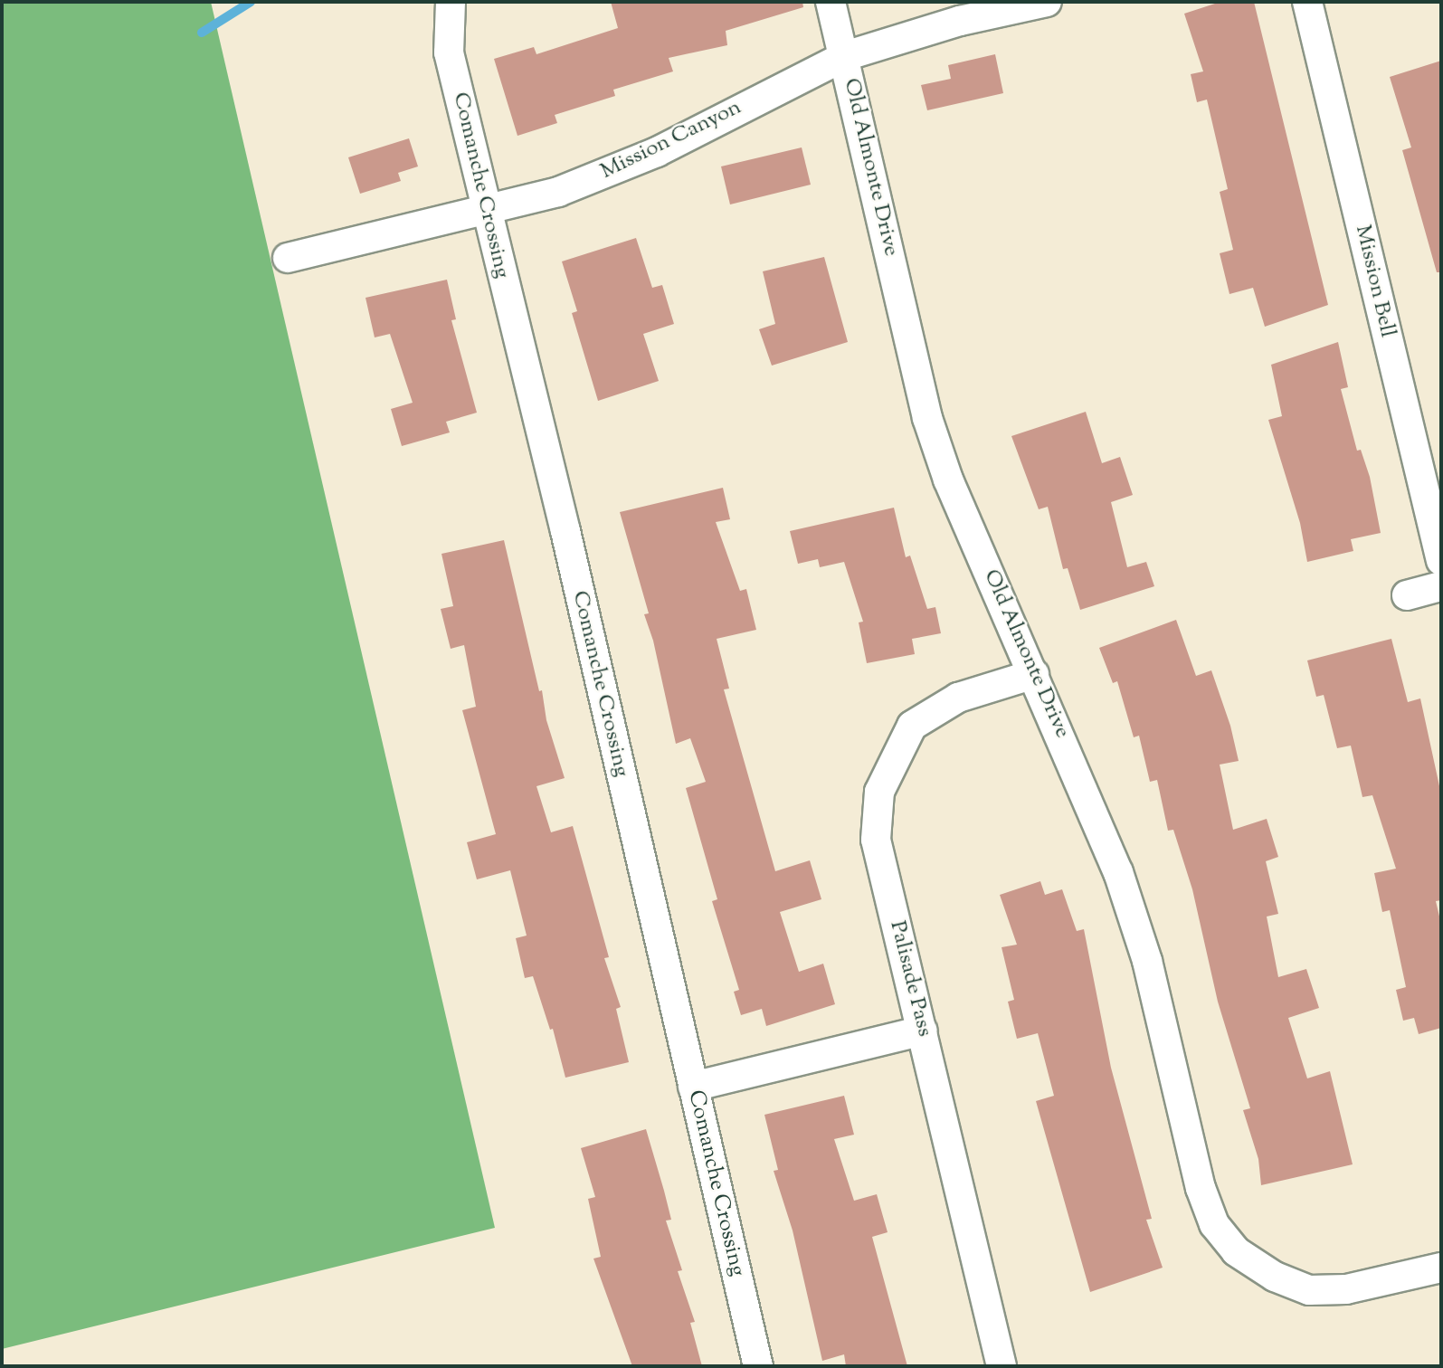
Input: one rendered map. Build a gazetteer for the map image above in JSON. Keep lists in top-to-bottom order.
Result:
{
  "streets": {
    "street": [
      "Mission Canyon",
      "Old Almonte Drive",
      "Comanche Crossing",
      "Mission Bell",
      "Palisade Pass"
    ]
  },
  "crossings": [
    ["Mission Canyon", "Old Almonte Drive"],
    ["Mission Canyon", "Comanche Crossing"],
    ["Old Almonte Drive", "Palisade Pass"]
  ]
}
